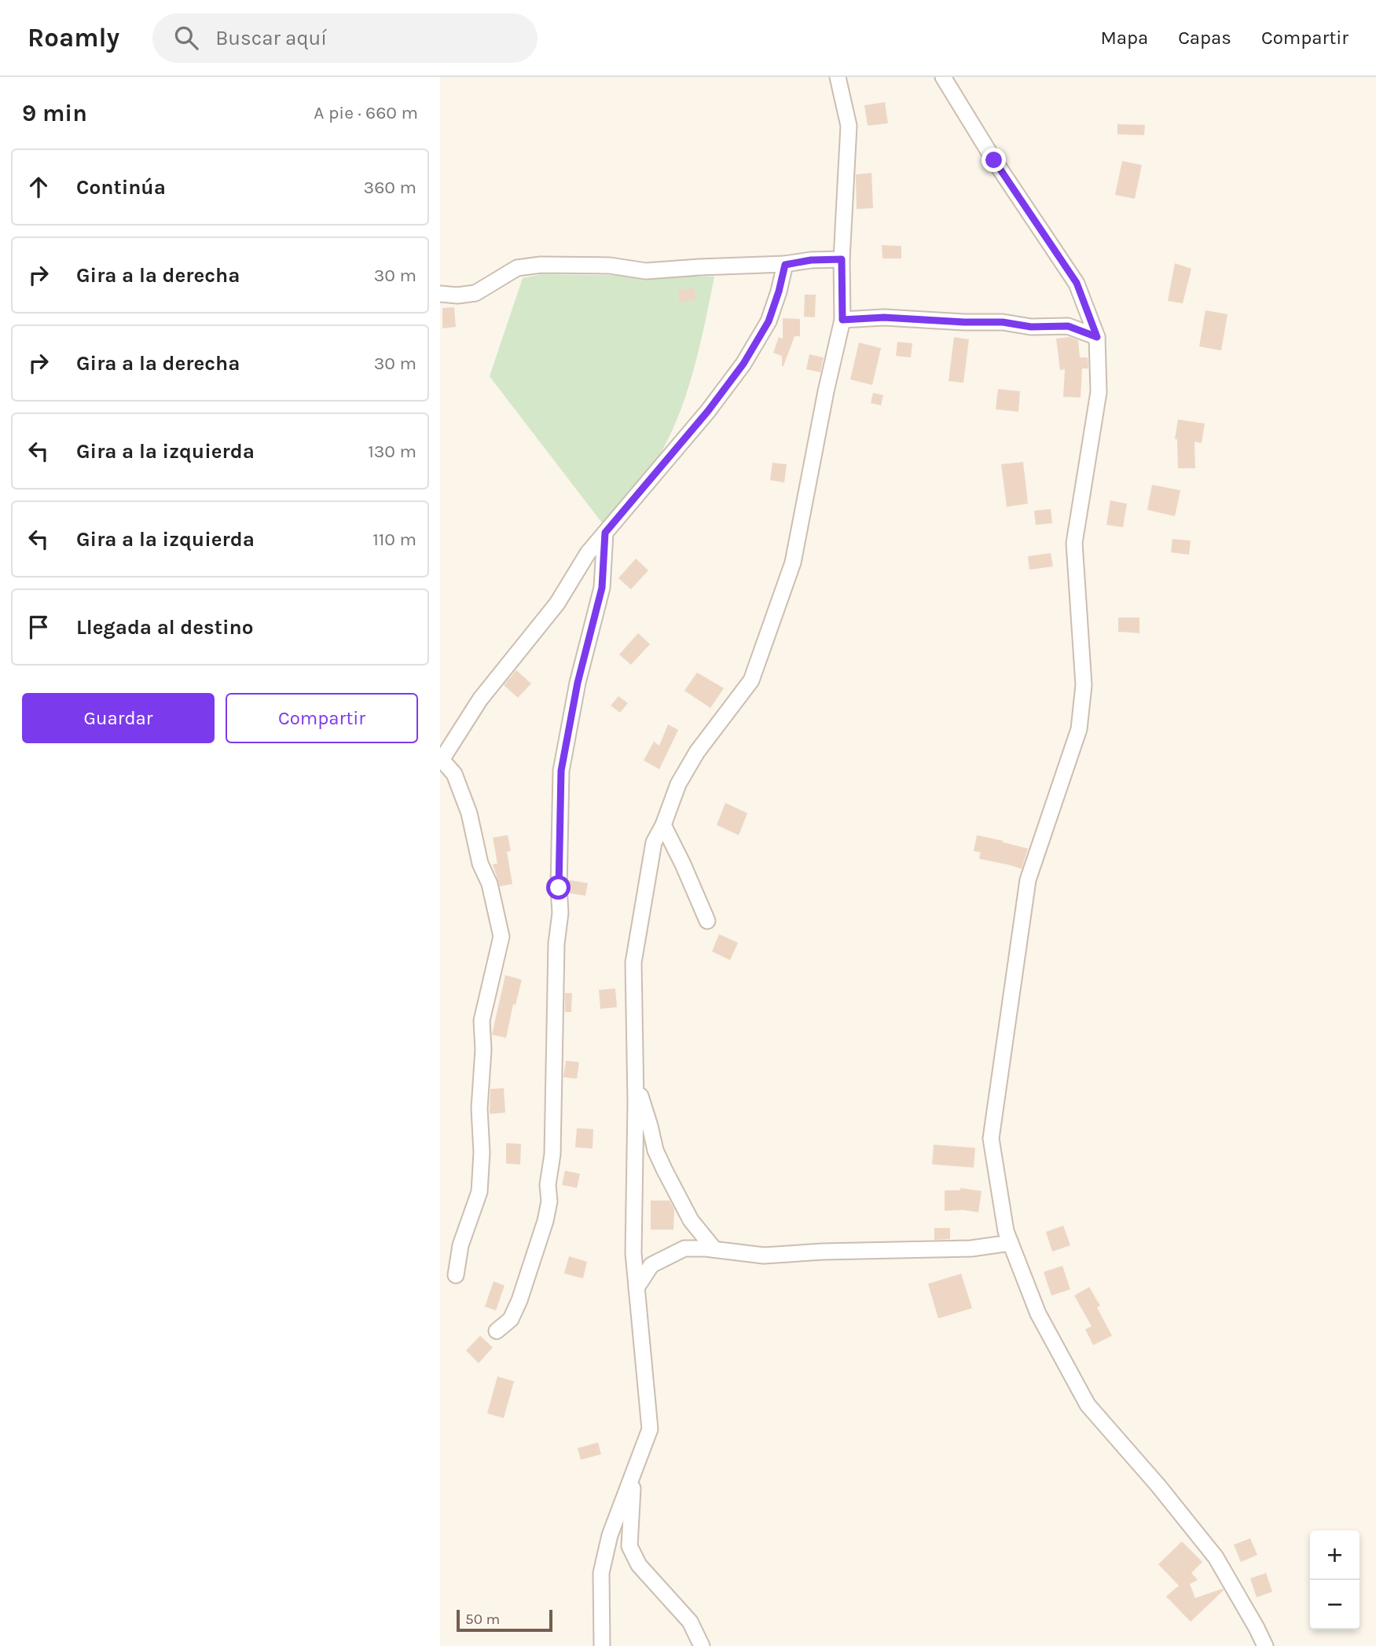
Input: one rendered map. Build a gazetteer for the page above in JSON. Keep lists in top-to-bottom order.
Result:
{
  "scale_bar": "50 m",
  "page": {
    "header": "Roamly",
    "search": "Buscar aquí",
    "nav": ["Mapa", "Capas", "Compartir"],
    "heading": ["9 min", "A pie · 660 m"],
    "list": [
      ["Continúa", "360 m"],
      ["Gira a la derecha", "30 m"],
      ["Gira a la derecha", "30 m"],
      ["Gira a la izquierda", "130 m"],
      ["Gira a la izquierda", "110 m"],
      "Llegada al destino"
    ],
    "buttons": ["Guardar", "Compartir"],
    "map_buttons": ["+", "−"],
    "scale": "50 m"
  }
}
